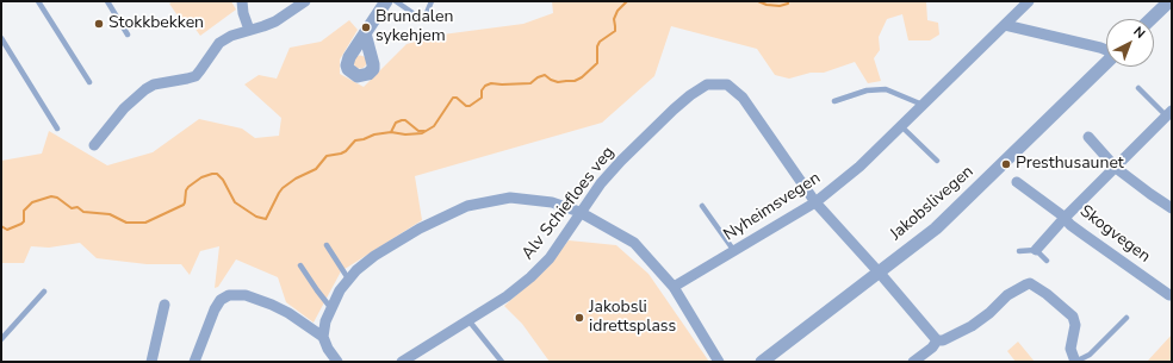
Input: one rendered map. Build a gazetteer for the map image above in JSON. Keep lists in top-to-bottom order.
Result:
{
  "streets": {
    "street": [
      "Alv Schiefloes veg",
      "Jakobslivegen",
      "Nyheimsvegen",
      "Skogvegen"
    ]
  },
  "crossings": [
    ["Alv Schiefloes veg", "Jakobslivegen"],
    ["Alv Schiefloes veg", "Nyheimsvegen"],
    ["Jakobslivegen", "Nyheimsvegen"]
  ],
  "places": [
    "Stokkbekken",
    "Brundalen sykehjem",
    "Presthusaunet",
    "Jakobsli idrettsplass"
  ],
  "north": "top right"
}
